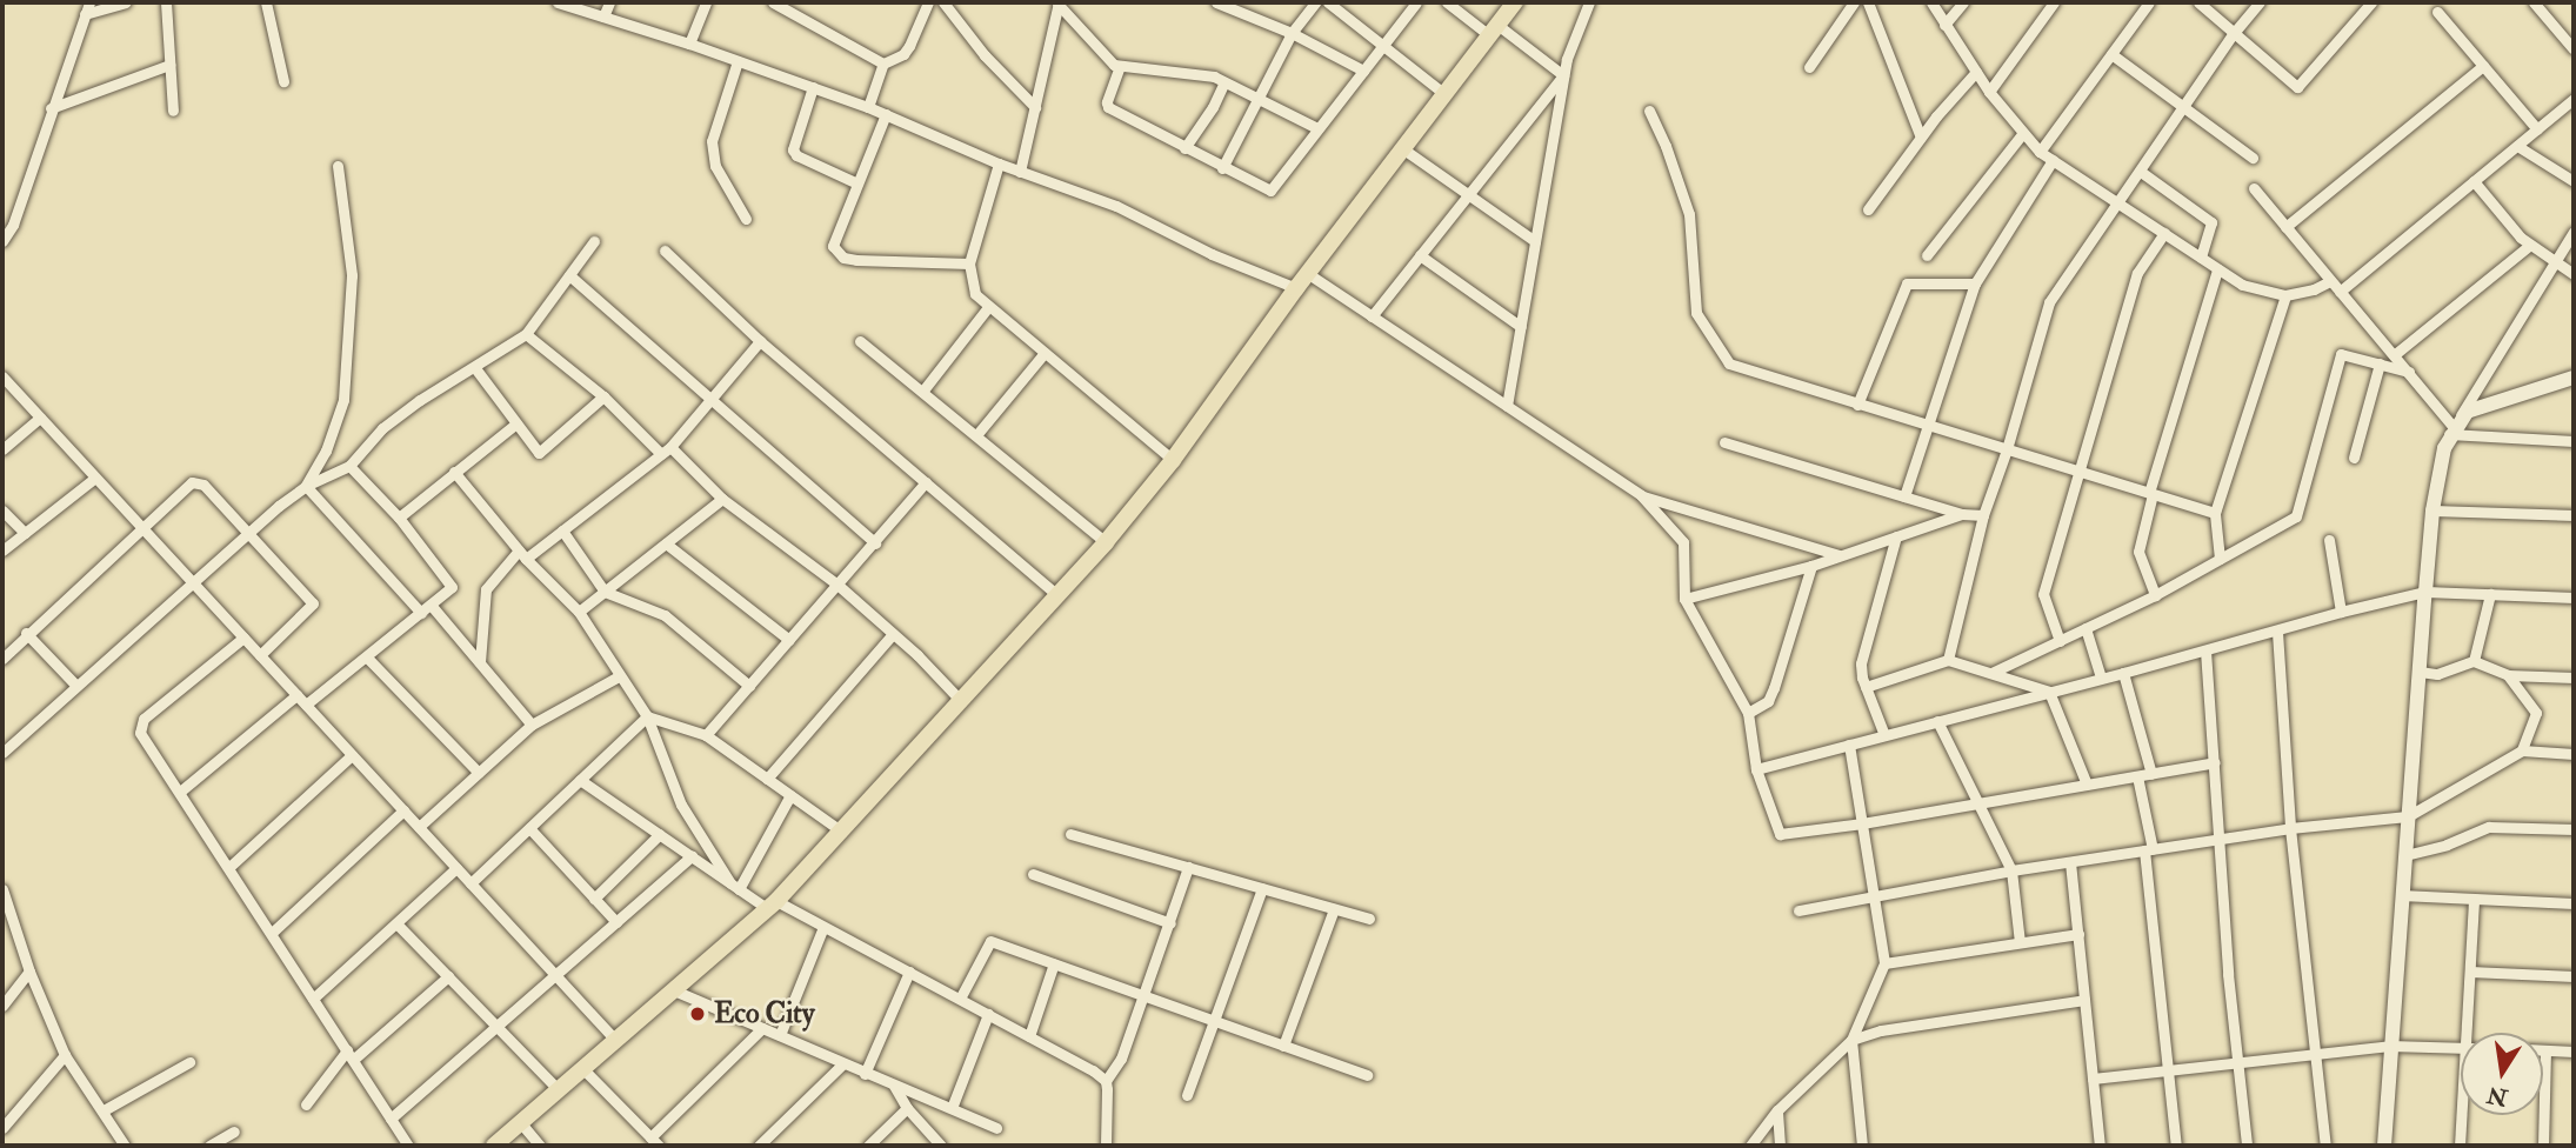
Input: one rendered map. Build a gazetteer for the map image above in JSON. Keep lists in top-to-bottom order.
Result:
{
  "places": ["Eco City"],
  "north": "bottom"
}
